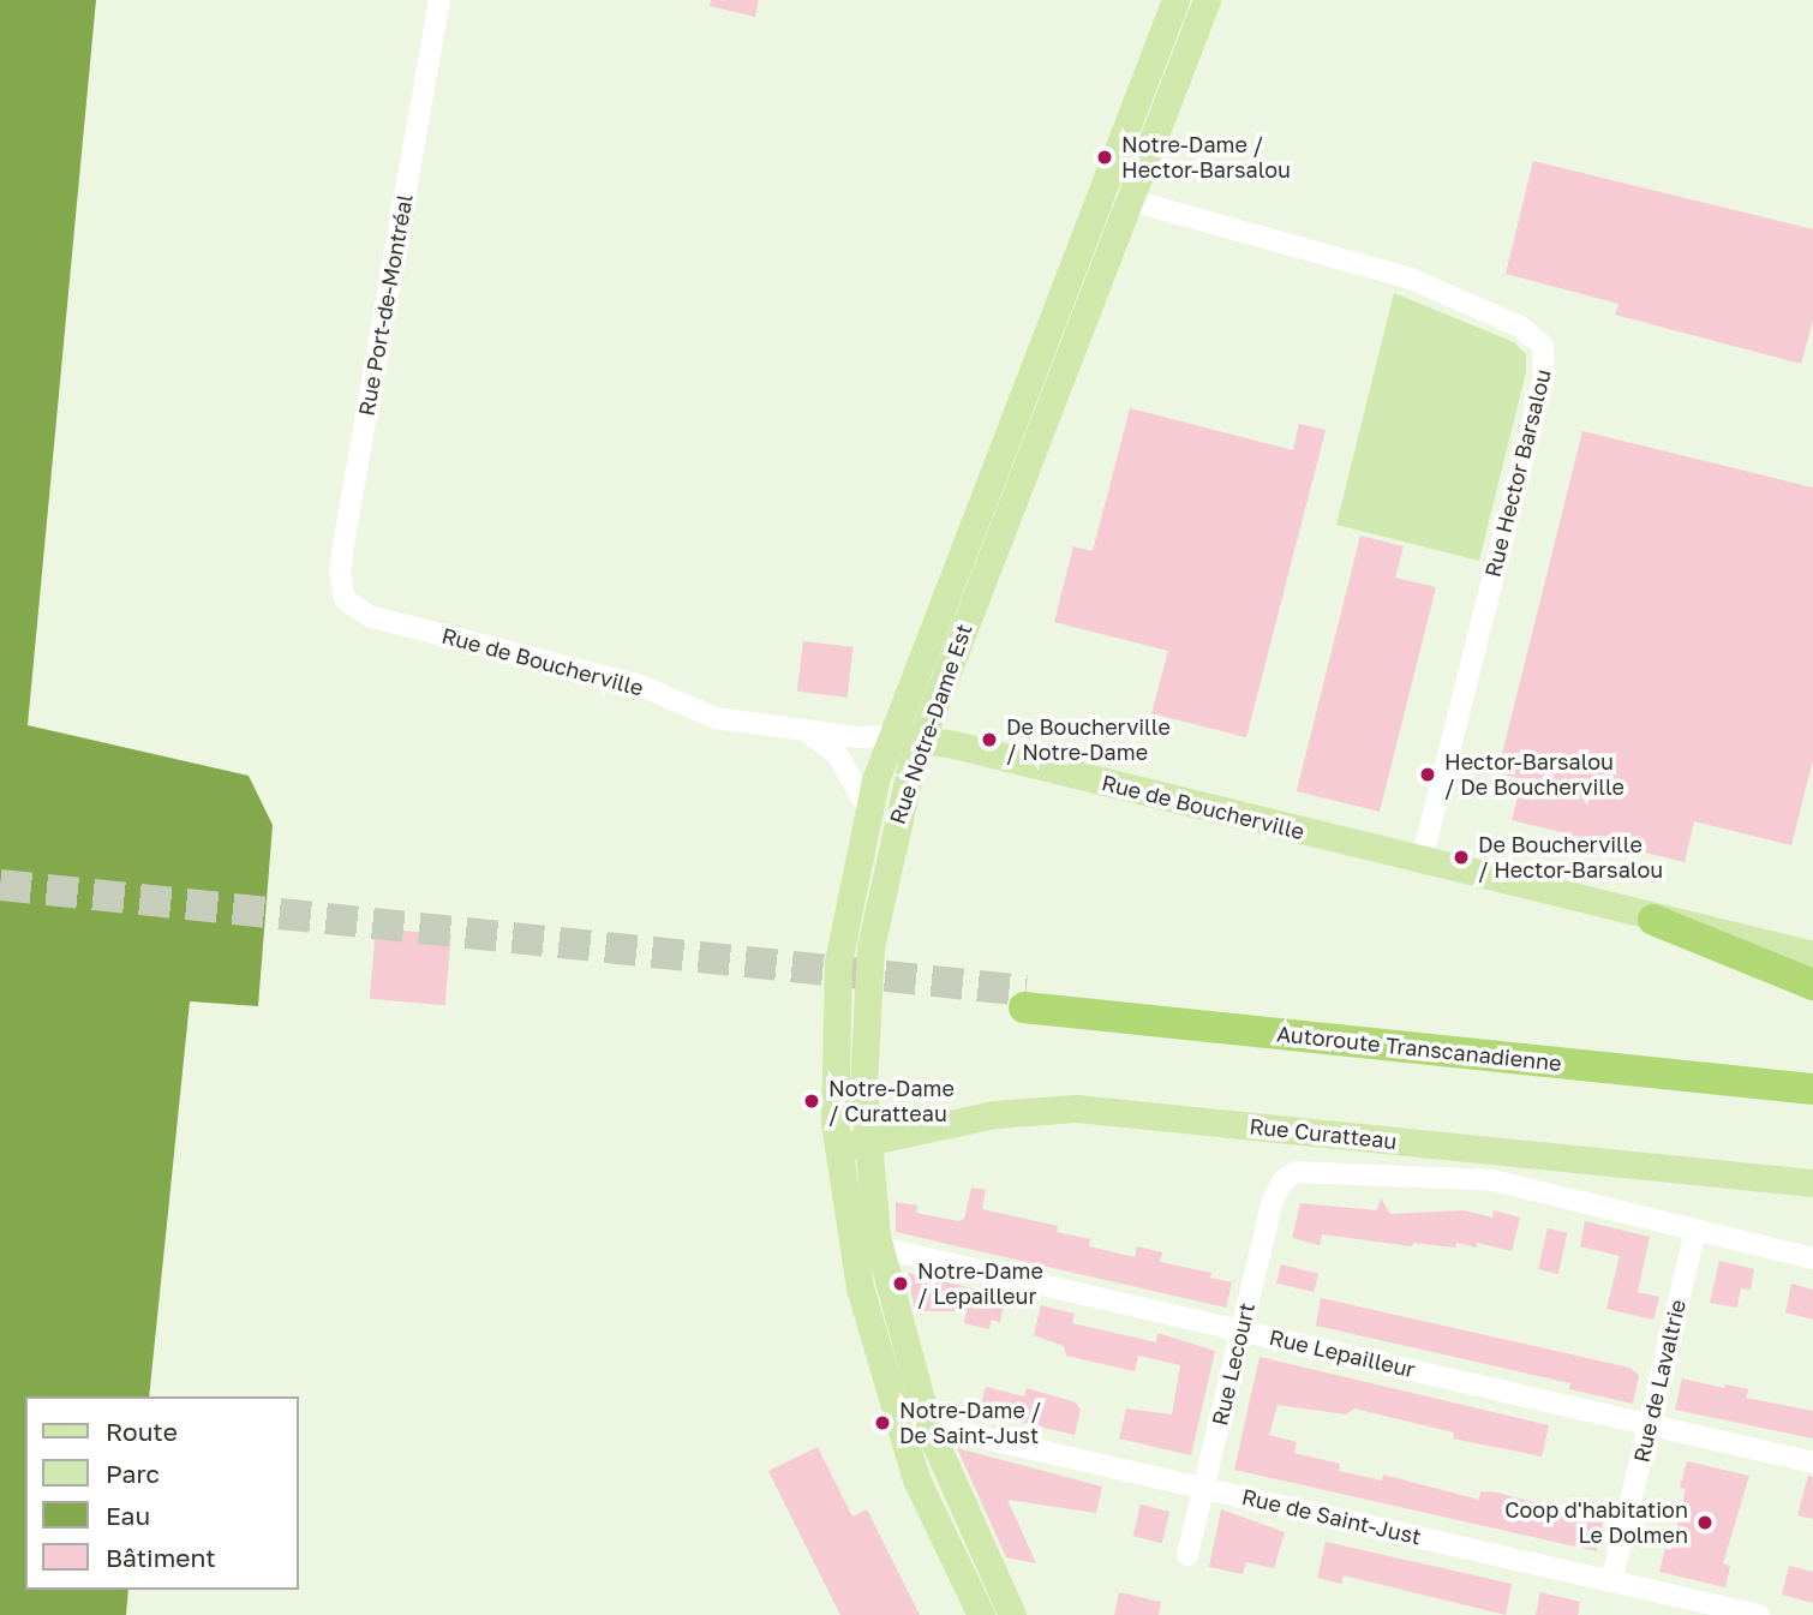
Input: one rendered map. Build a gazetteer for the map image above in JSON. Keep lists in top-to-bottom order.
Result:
{
  "streets": {
    "highway": ["Autoroute Transcanadienne"],
    "main road": ["Rue de Boucherville", "Rue Notre-Dame Est", "Rue Curatteau"],
    "street": [
      "Rue Port-de-Montréal",
      "Rue Hector Barsalou",
      "Rue Lepailleur",
      "Rue Lecourt",
      "Rue de Lavaltrie",
      "Rue de Saint-Just"
    ]
  },
  "crossings": [
    ["Rue Port-de-Montréal", "Rue de Boucherville"],
    ["Rue Hector Barsalou", "Rue de Boucherville"],
    ["Rue Hector Barsalou", "Rue Notre-Dame Est"],
    ["Rue de Boucherville", "Rue Notre-Dame Est"],
    ["Rue Notre-Dame Est", "Rue Curatteau"],
    ["Rue Notre-Dame Est", "Rue Lepailleur"],
    ["Rue Notre-Dame Est", "Rue de Saint-Just"],
    ["Rue Curatteau", "Rue Lecourt"],
    ["Rue Curatteau", "Rue de Lavaltrie"],
    ["Rue Lepailleur", "Rue Lecourt"],
    ["Rue Lepailleur", "Rue de Lavaltrie"],
    ["Rue Lecourt", "Rue de Saint-Just"],
    ["Rue de Lavaltrie", "Rue de Saint-Just"]
  ],
  "places": [
    "Notre-Dame / Hector-Barsalou",
    "De Boucherville / Notre-Dame",
    "Hector-Barsalou / De Boucherville",
    "De Boucherville / Hector-Barsalou",
    "Notre-Dame / Curatteau",
    "Notre-Dame / Lepailleur",
    "Notre-Dame / De Saint-Just",
    "Coop d'habitation Le Dolmen"
  ],
  "legend": [
    "Route",
    "Parc",
    "Eau",
    "Bâtiment"
  ]
}
